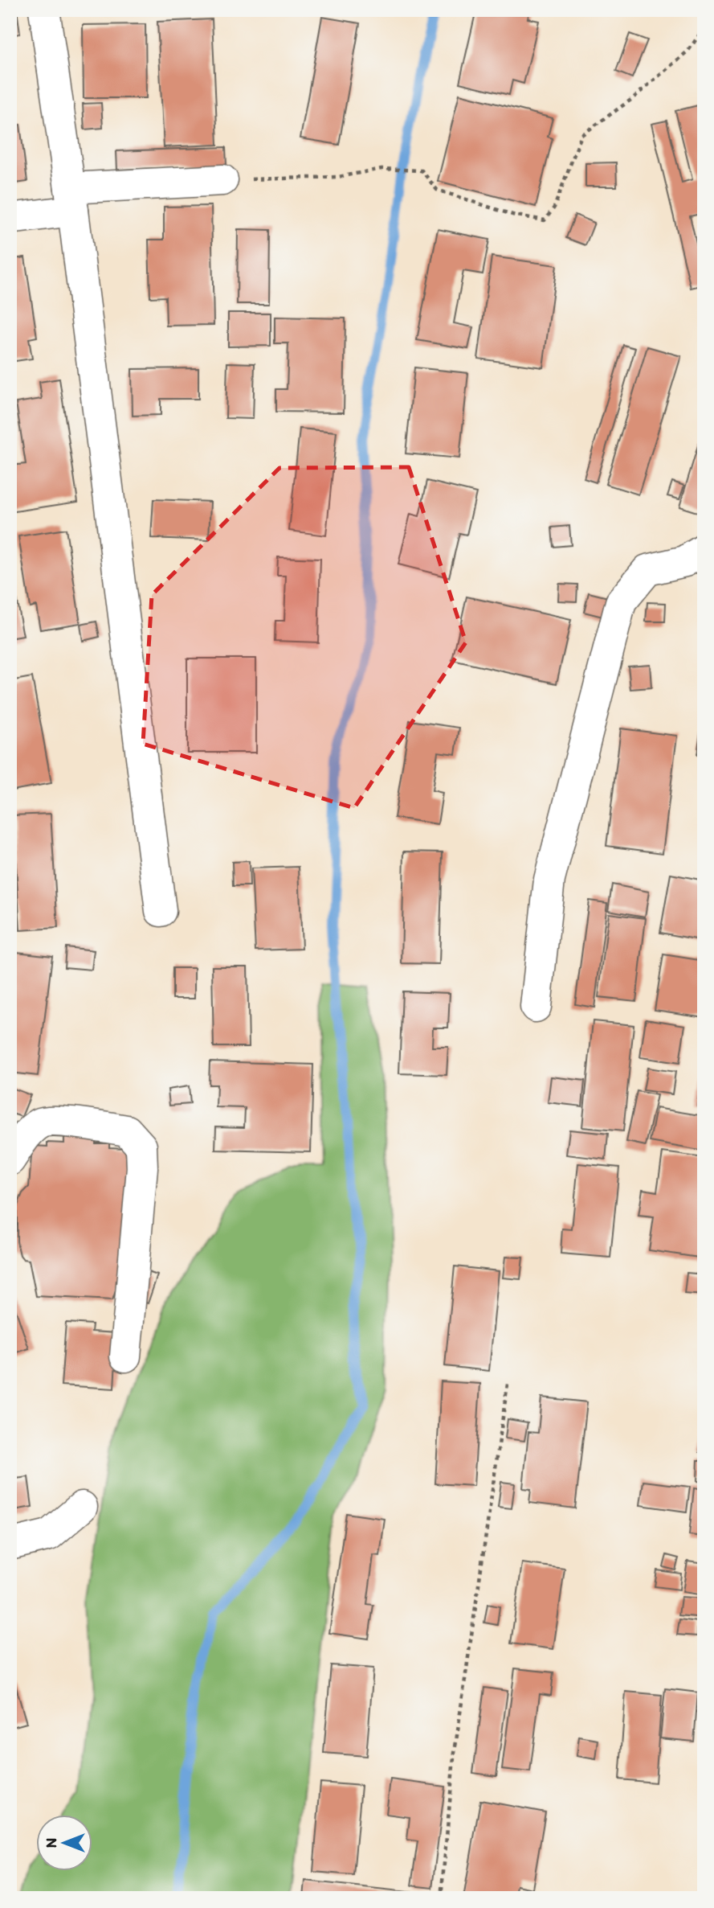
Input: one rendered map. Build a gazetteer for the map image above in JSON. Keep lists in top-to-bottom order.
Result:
{
  "north": "left"
}
